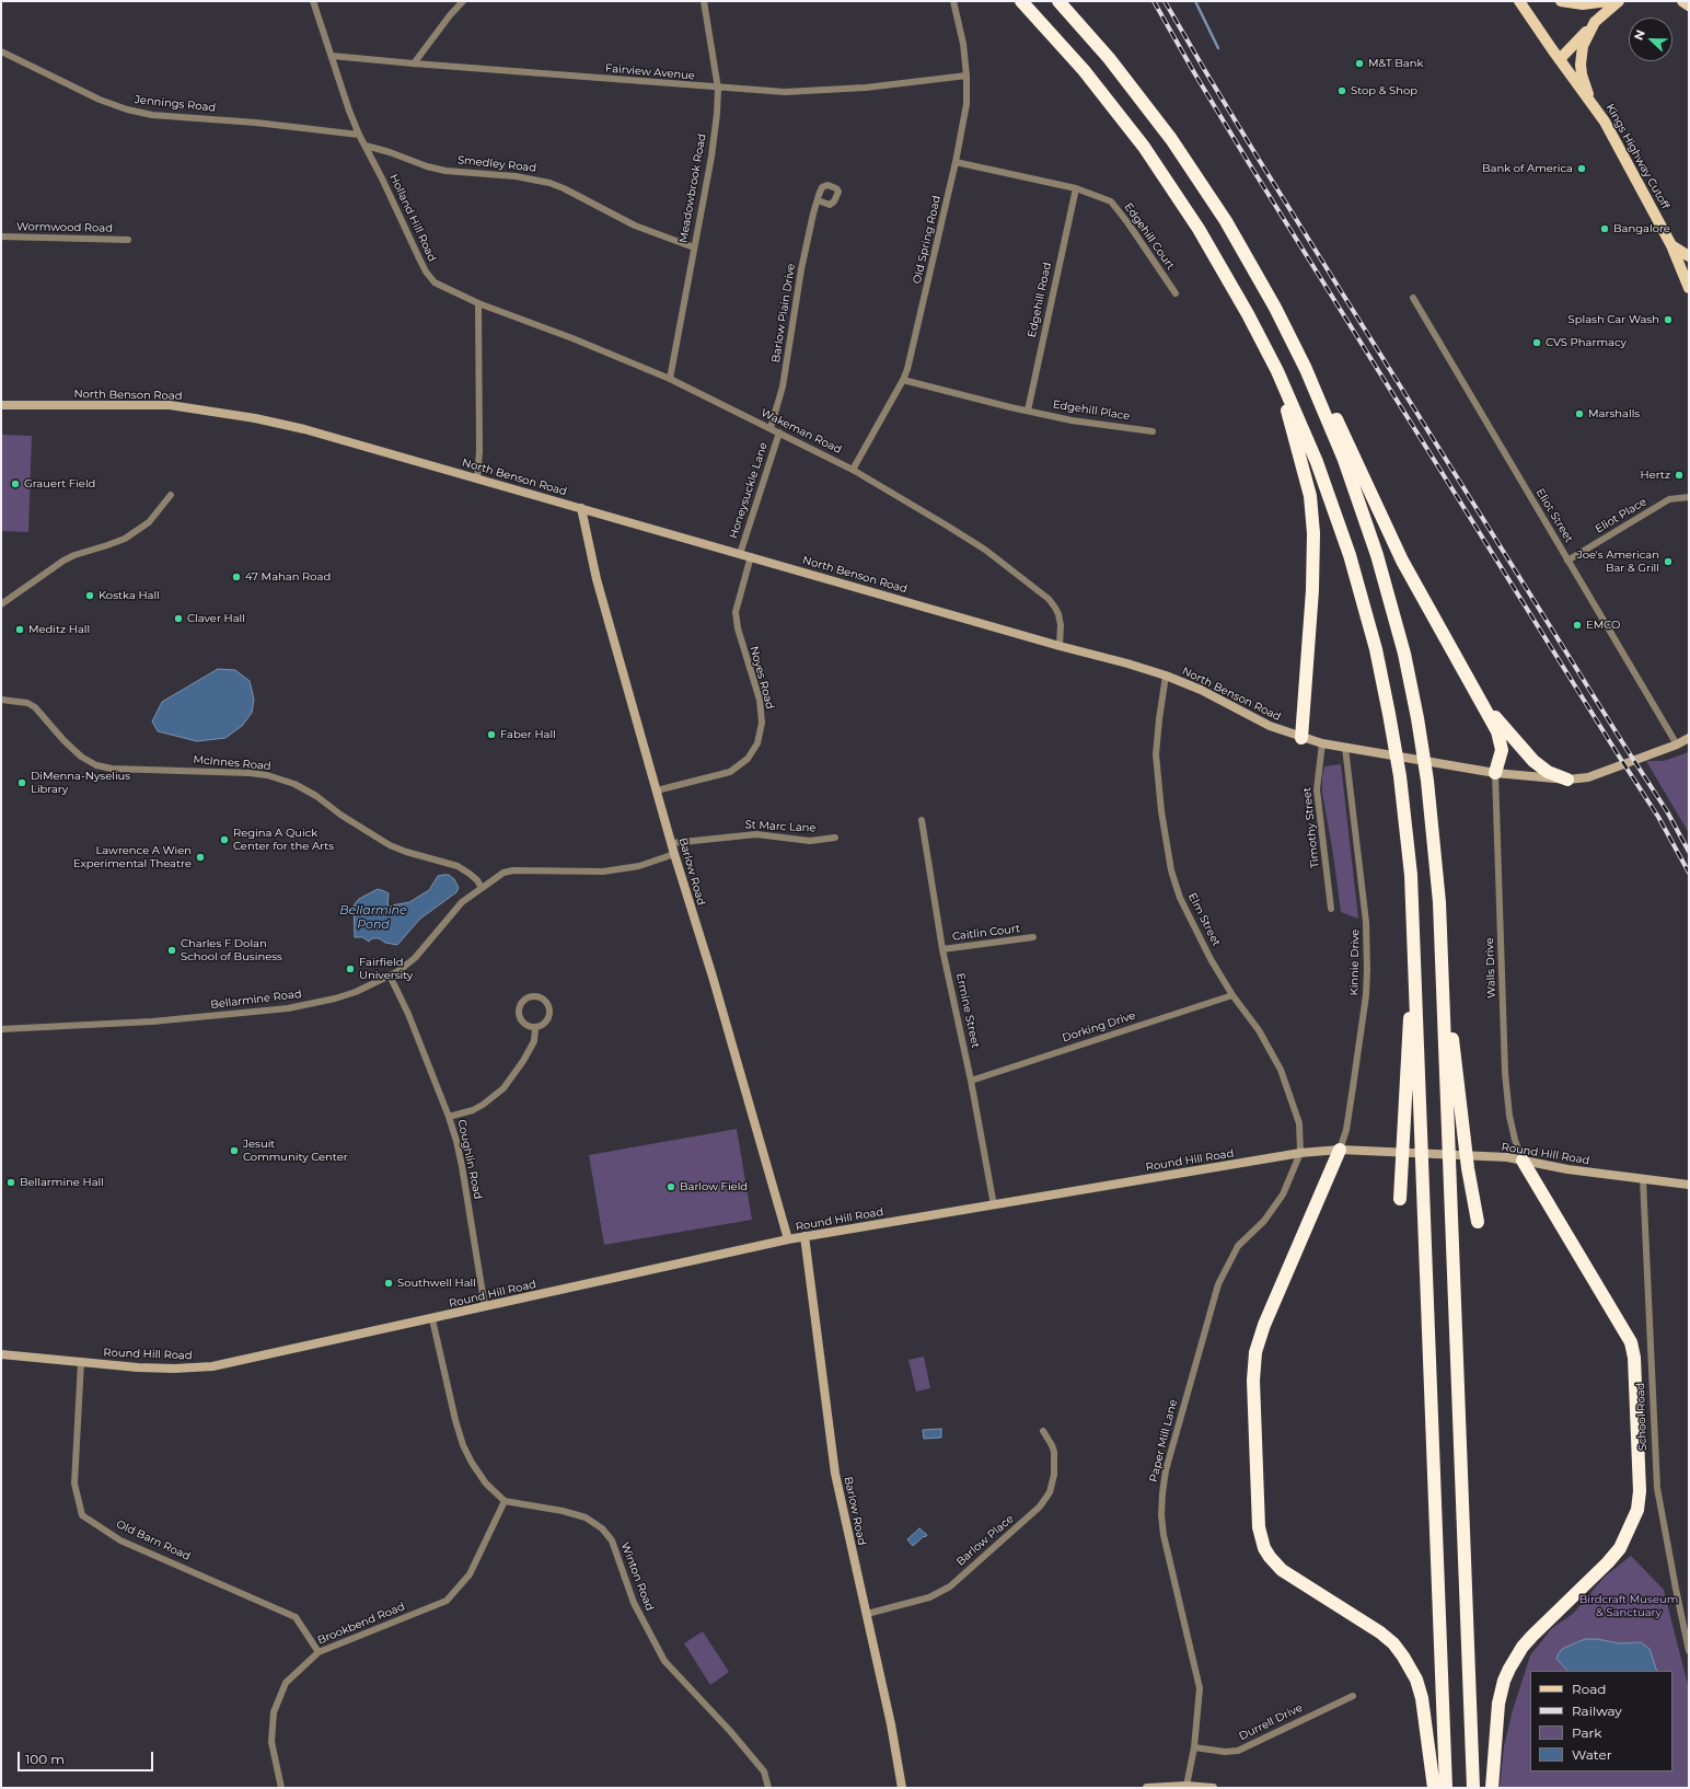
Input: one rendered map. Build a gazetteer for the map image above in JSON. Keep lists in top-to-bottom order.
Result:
{
  "streets": {
    "main road": [
      "Kings Highway Cutoff",
      "North Benson Road",
      "Barlow Road",
      "Round Hill Road"
    ],
    "street": [
      "Fairview Avenue",
      "Jennings Road",
      "Smedley Road",
      "Meadowbrook Road",
      "Holland Hill Road",
      "Wormwood Road",
      "Edgehill Court",
      "Old Spring Road",
      "Edgehill Road",
      "Barlow Plain Drive",
      "Edgehill Place",
      "Wakeman Road",
      "Honeysuckle Lane",
      "Eliot Street",
      "Eliot Place",
      "Noyes Road",
      "McInnes Road",
      "St Marc Lane",
      "Timothy Street",
      "Elm Street",
      "Caitlin Court",
      "Kinnie Drive",
      "Walls Drive",
      "Bellarmine Road",
      "Ermine Street",
      "Dorking Drive",
      "Coughlin Road",
      "School Road",
      "Paper Mill Lane",
      "Old Barn Road",
      "Barlow Place",
      "Winton Road",
      "Brookbend Road",
      "Durrell Drive"
    ]
  },
  "crossings": [
    ["Fairview Avenue", "Meadowbrook Road"],
    ["Fairview Avenue", "Holland Hill Road"],
    ["Fairview Avenue", "Old Spring Road"],
    ["Jennings Road", "Holland Hill Road"],
    ["Smedley Road", "Meadowbrook Road"],
    ["Smedley Road", "Holland Hill Road"],
    ["Meadowbrook Road", "Wakeman Road"],
    ["Holland Hill Road", "Wakeman Road"],
    ["Edgehill Court", "Edgehill Road"],
    ["Old Spring Road", "Wakeman Road"],
    ["Edgehill Road", "Edgehill Place"],
    ["Barlow Plain Drive", "Wakeman Road"],
    ["North Benson Road", "Wakeman Road"],
    ["North Benson Road", "Honeysuckle Lane"],
    ["North Benson Road", "Eliot Street"],
    ["North Benson Road", "Noyes Road"],
    ["North Benson Road", "Timothy Street"],
    ["North Benson Road", "Barlow Road"],
    ["North Benson Road", "Elm Street"],
    ["North Benson Road", "Kinnie Drive"],
    ["North Benson Road", "Walls Drive"],
    ["Wakeman Road", "Honeysuckle Lane"],
    ["Eliot Street", "Eliot Place"],
    ["Noyes Road", "Barlow Road"],
    ["McInnes Road", "Bellarmine Road"],
    ["St Marc Lane", "Barlow Road"],
    ["Barlow Road", "Bellarmine Road"],
    ["Barlow Road", "Round Hill Road"],
    ["Barlow Road", "Barlow Place"],
    ["Elm Street", "Dorking Drive"],
    ["Elm Street", "Round Hill Road"],
    ["Elm Street", "Paper Mill Lane"],
    ["Caitlin Court", "Ermine Street"],
    ["Kinnie Drive", "Round Hill Road"],
    ["Walls Drive", "Round Hill Road"],
    ["Bellarmine Road", "Coughlin Road"],
    ["Ermine Street", "Dorking Drive"],
    ["Ermine Street", "Round Hill Road"],
    ["Round Hill Road", "Coughlin Road"],
    ["Round Hill Road", "School Road"],
    ["Round Hill Road", "Paper Mill Lane"],
    ["Round Hill Road", "Old Barn Road"],
    ["Paper Mill Lane", "Durrell Drive"],
    ["Old Barn Road", "Brookbend Road"],
    ["Winton Road", "Brookbend Road"]
  ],
  "water": ["Bellarmine Pond"],
  "parks": ["Birdcraft Museum & Sanctuary"],
  "places": [
    "M&T Bank",
    "Stop & Shop",
    "Bank of America",
    "Bangalore",
    "Splash Car Wash",
    "CVS Pharmacy",
    "Marshalls",
    "Hertz",
    "Grauert Field",
    "Joe's American Bar & Grill",
    "47 Mahan Road",
    "Kostka Hall",
    "Claver Hall",
    "EMCO",
    "Meditz Hall",
    "Faber Hall",
    "DiMenna-Nyselius Library",
    "Regina A Quick Center for the Arts",
    "Lawrence A Wien Experimental Theatre",
    "Charles F Dolan School of Business",
    "Fairfield University",
    "Jesuit Community Center",
    "Bellarmine Hall",
    "Barlow Field",
    "Southwell Hall"
  ],
  "legend": [
    "Road",
    "Railway",
    "Park",
    "Water"
  ],
  "scale_bar": "100 m",
  "north": "left"
}
